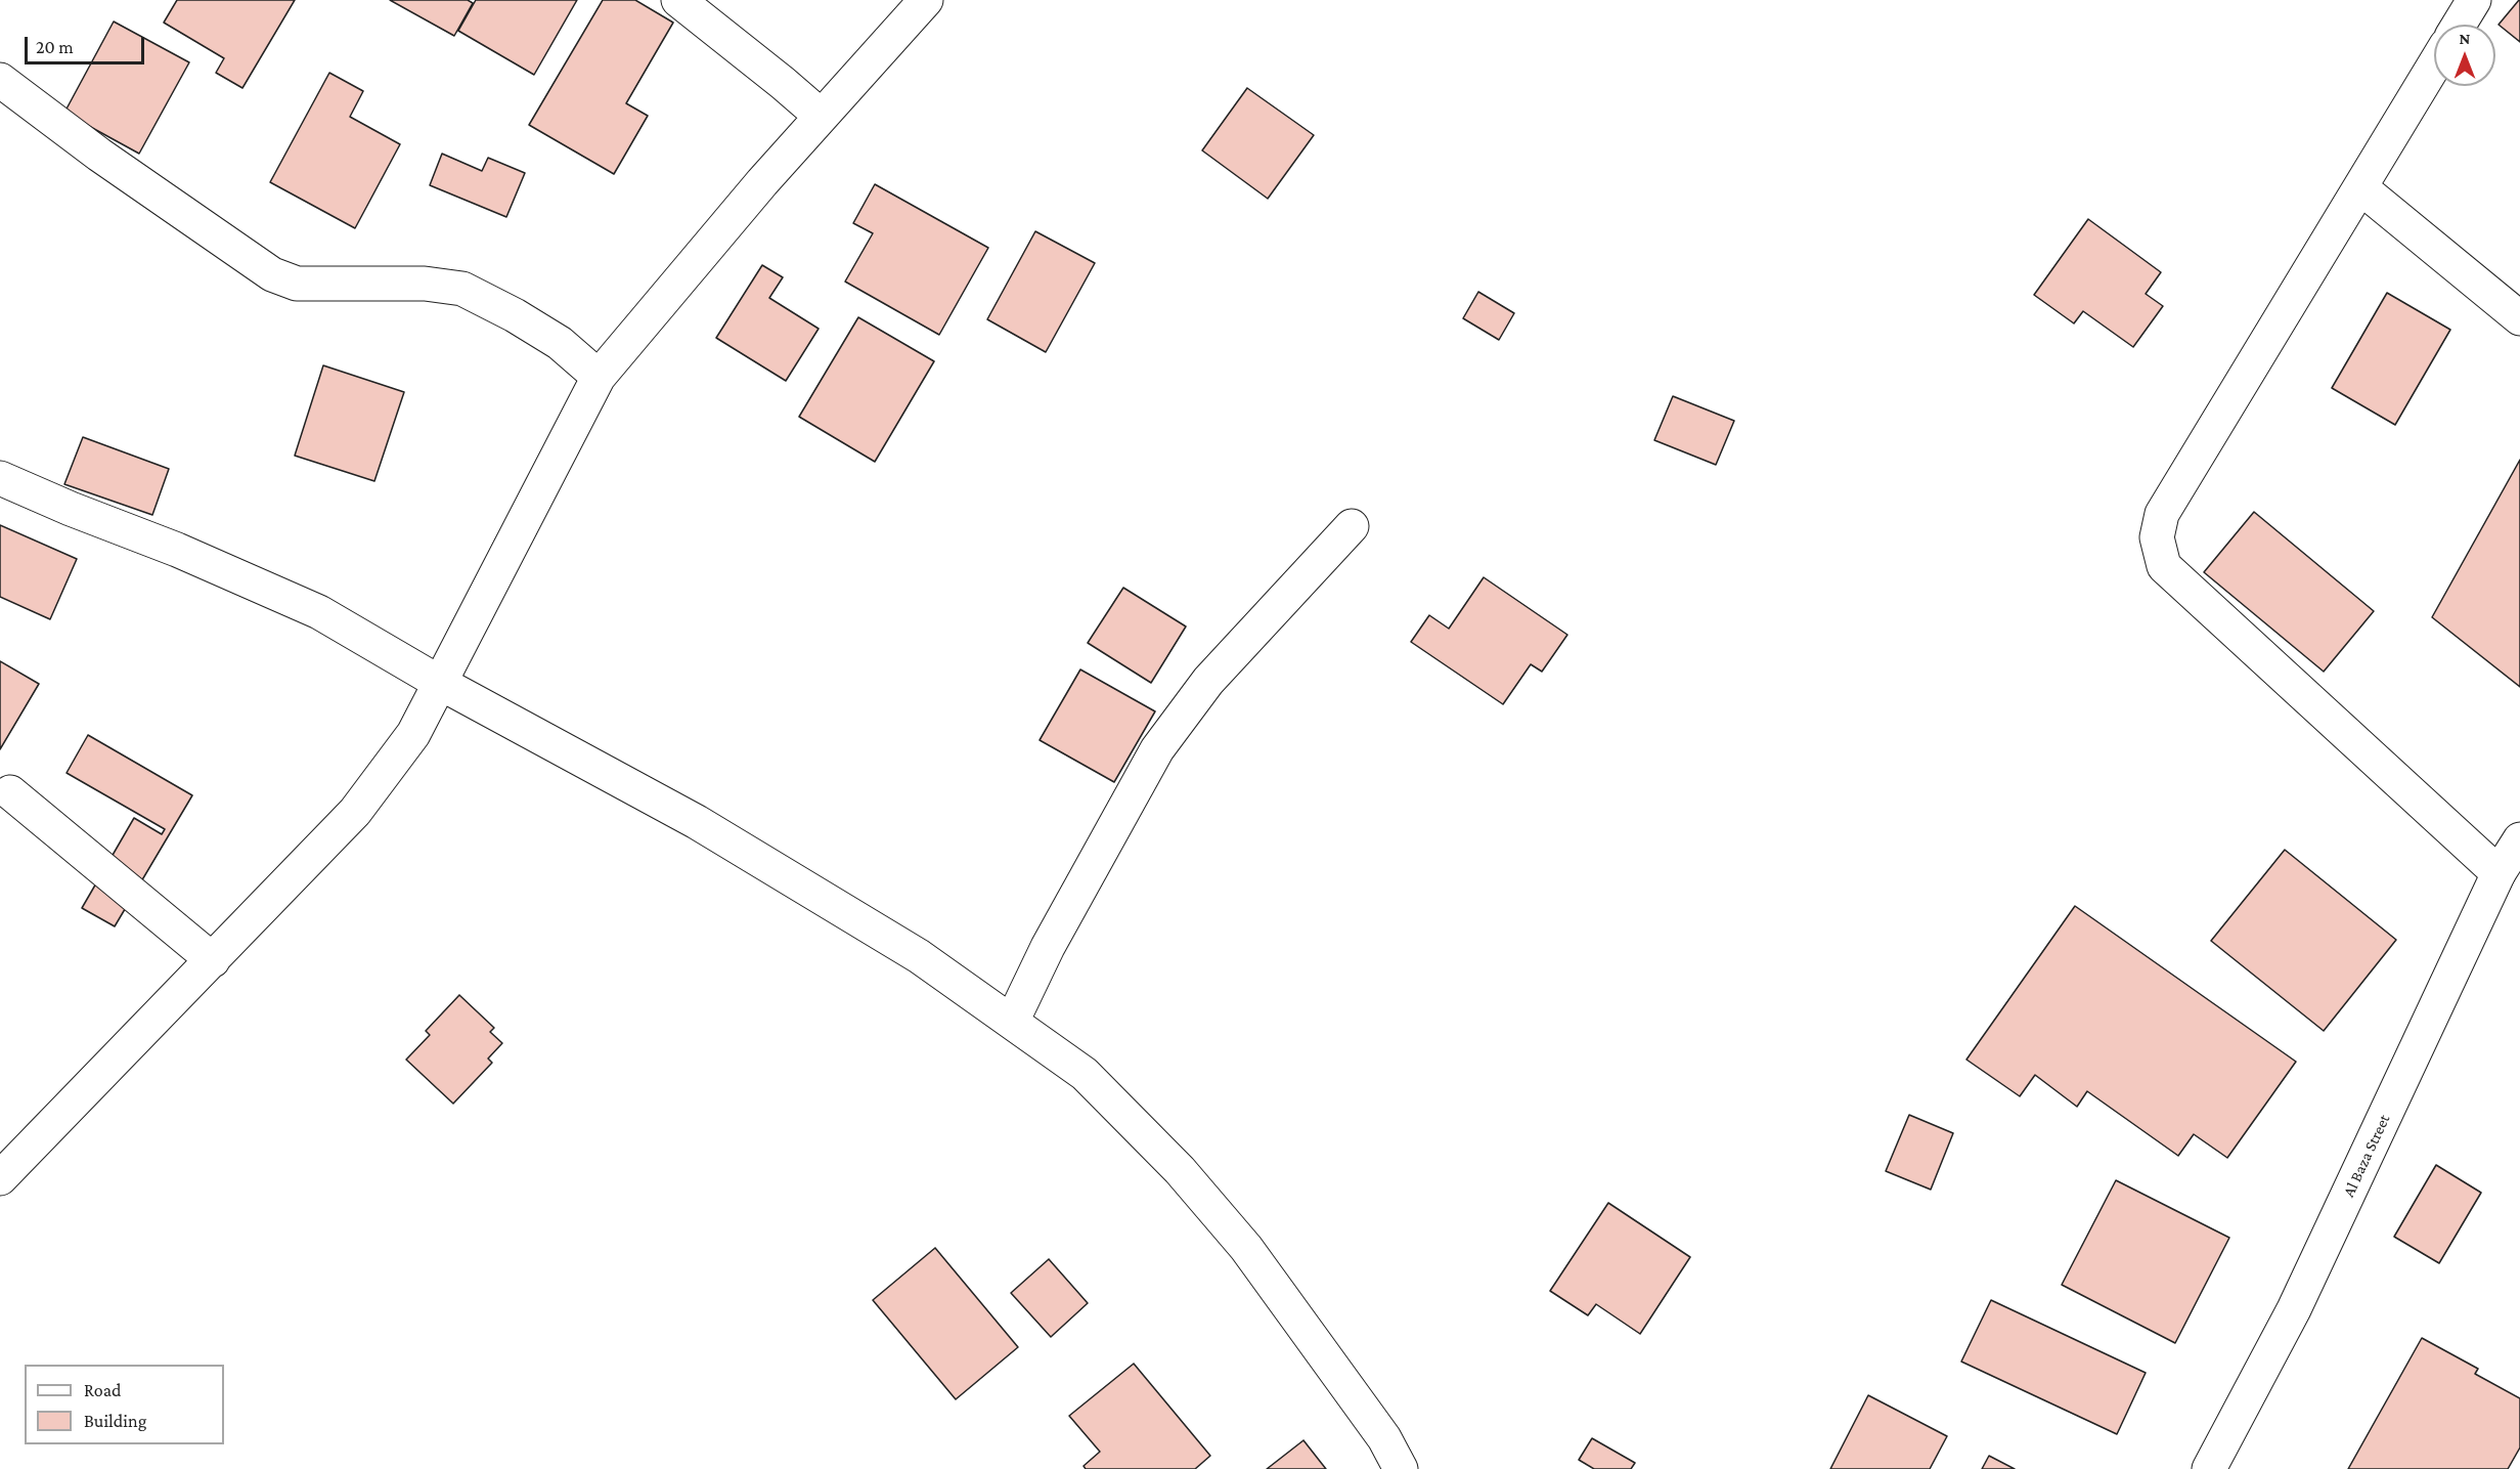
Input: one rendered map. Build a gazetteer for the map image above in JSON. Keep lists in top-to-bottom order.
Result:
{
  "streets": {
    "street": ["Al Baza Street"]
  },
  "legend": ["Road", "Building"],
  "scale_bar": "20 m",
  "north": "top"
}
